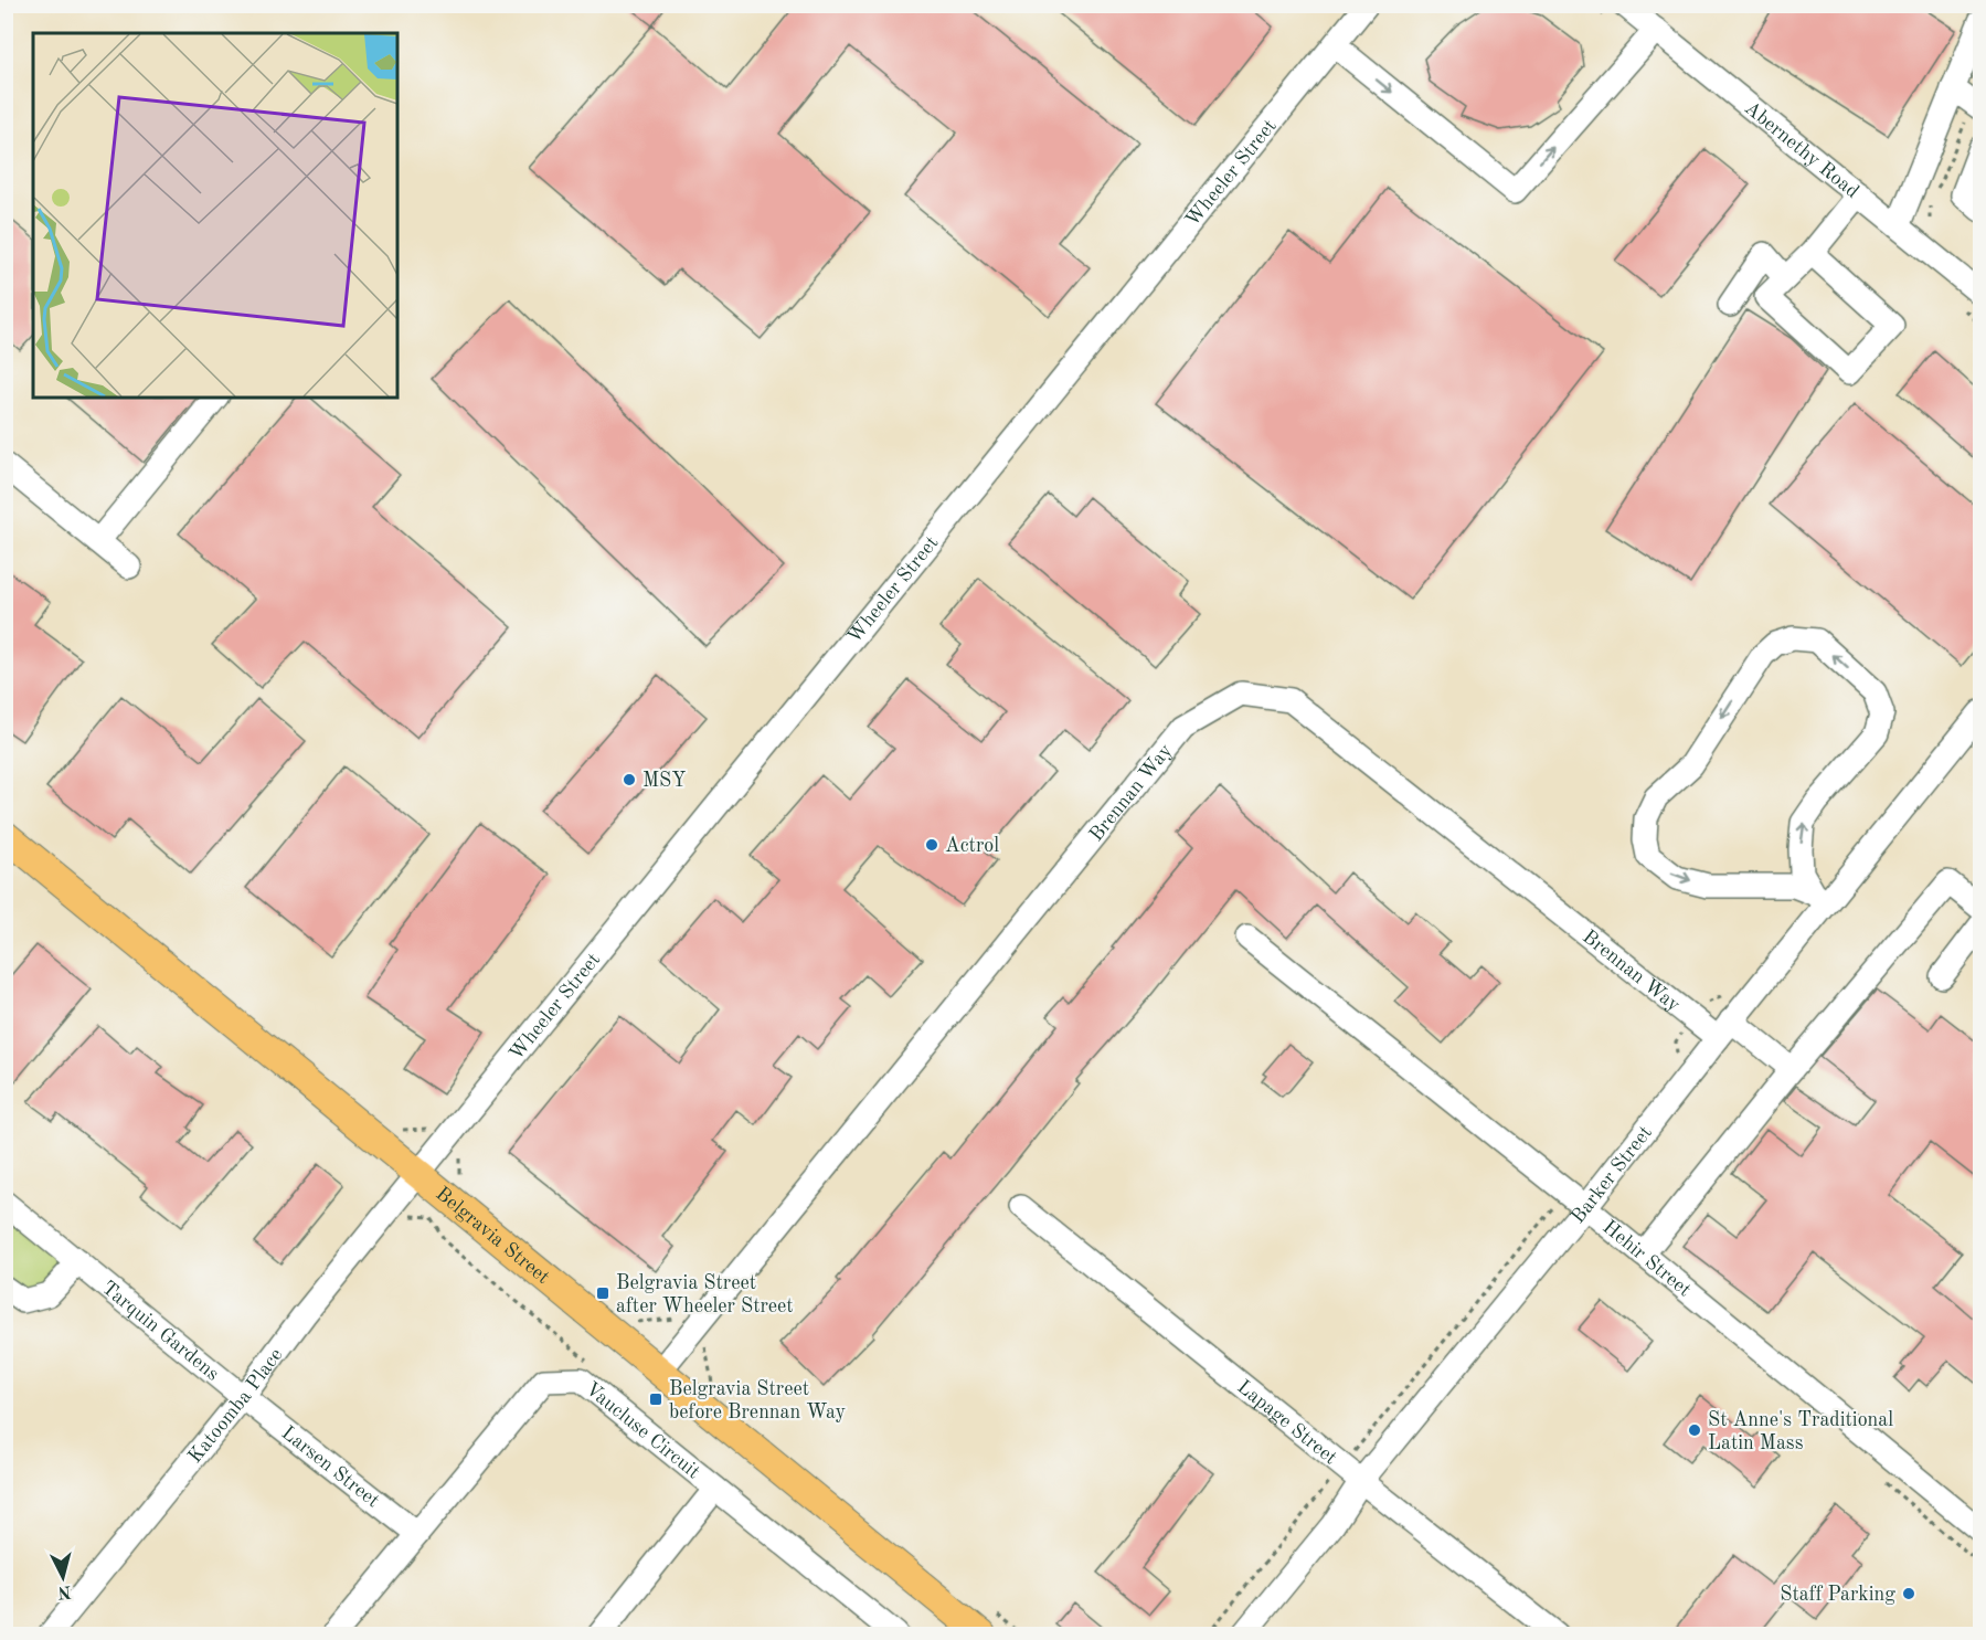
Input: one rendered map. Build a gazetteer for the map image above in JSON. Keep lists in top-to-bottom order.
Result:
{
  "streets": {
    "main road": ["Belgravia Street"],
    "street": [
      "Abernethy Road",
      "Wheeler Street",
      "Brennan Way",
      "Barker Street",
      "Hehir Street",
      "Tarquin Gardens",
      "Katoomba Place",
      "Lapage Street",
      "Vaucluse Circuit",
      "Larsen Street"
    ]
  },
  "crossings": [
    ["Wheeler Street", "Belgravia Street"],
    ["Wheeler Street", "Katoomba Place"],
    ["Brennan Way", "Barker Street"],
    ["Brennan Way", "Belgravia Street"],
    ["Barker Street", "Hehir Street"],
    ["Barker Street", "Lapage Street"],
    ["Belgravia Street", "Katoomba Place"],
    ["Tarquin Gardens", "Katoomba Place"],
    ["Tarquin Gardens", "Larsen Street"],
    ["Katoomba Place", "Larsen Street"],
    ["Vaucluse Circuit", "Larsen Street"]
  ],
  "places": {
    "other": [
      "MSY",
      "Actrol",
      "St Anne's Traditional Latin Mass",
      "Staff Parking"
    ],
    "transit": ["Belgravia Street after Wheeler Street", "Belgravia Street before Brennan Way"]
  },
  "north": "bottom"
}
